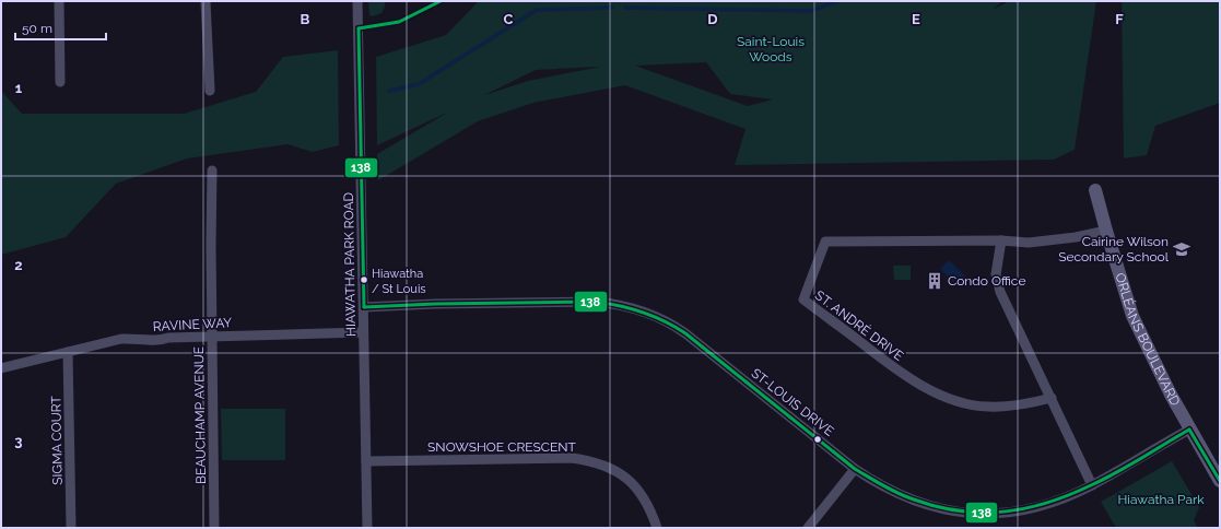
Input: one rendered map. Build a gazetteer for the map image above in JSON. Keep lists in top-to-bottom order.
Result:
{
  "streets": {
    "street": [
      "HIAWATHA PARK ROAD",
      "RAVINE WAY",
      "ST. ANDRÉ DRIVE",
      "ORLÉANS BOULEVARD",
      "ST-LOUIS DRIVE",
      "BEAUCHAMP AVENUE",
      "SIGMA COURT",
      "SNOWSHOE CRESCENT"
    ]
  },
  "crossings": [
    ["HIAWATHA PARK ROAD", "RAVINE WAY"],
    ["HIAWATHA PARK ROAD", "ST-LOUIS DRIVE"],
    ["HIAWATHA PARK ROAD", "SNOWSHOE CRESCENT"],
    ["RAVINE WAY", "BEAUCHAMP AVENUE"],
    ["RAVINE WAY", "SIGMA COURT"],
    ["ST. ANDRÉ DRIVE", "ORLÉANS BOULEVARD"],
    ["ORLÉANS BOULEVARD", "ST-LOUIS DRIVE"]
  ],
  "parks": ["Saint-Louis Woods", "Hiawatha Park"],
  "places": {
    "school or university": ["Cairine Wilson Secondary School"],
    "other": ["Hiawatha / St Louis"],
    "building": ["Condo Office"]
  },
  "lines": ["transit line 138"],
  "scale_bar": "50 m",
  "grid": {
    "columns": [
      "B",
      "C",
      "D",
      "E",
      "F"
    ],
    "rows": ["1", "2", "3"]
  }
}
